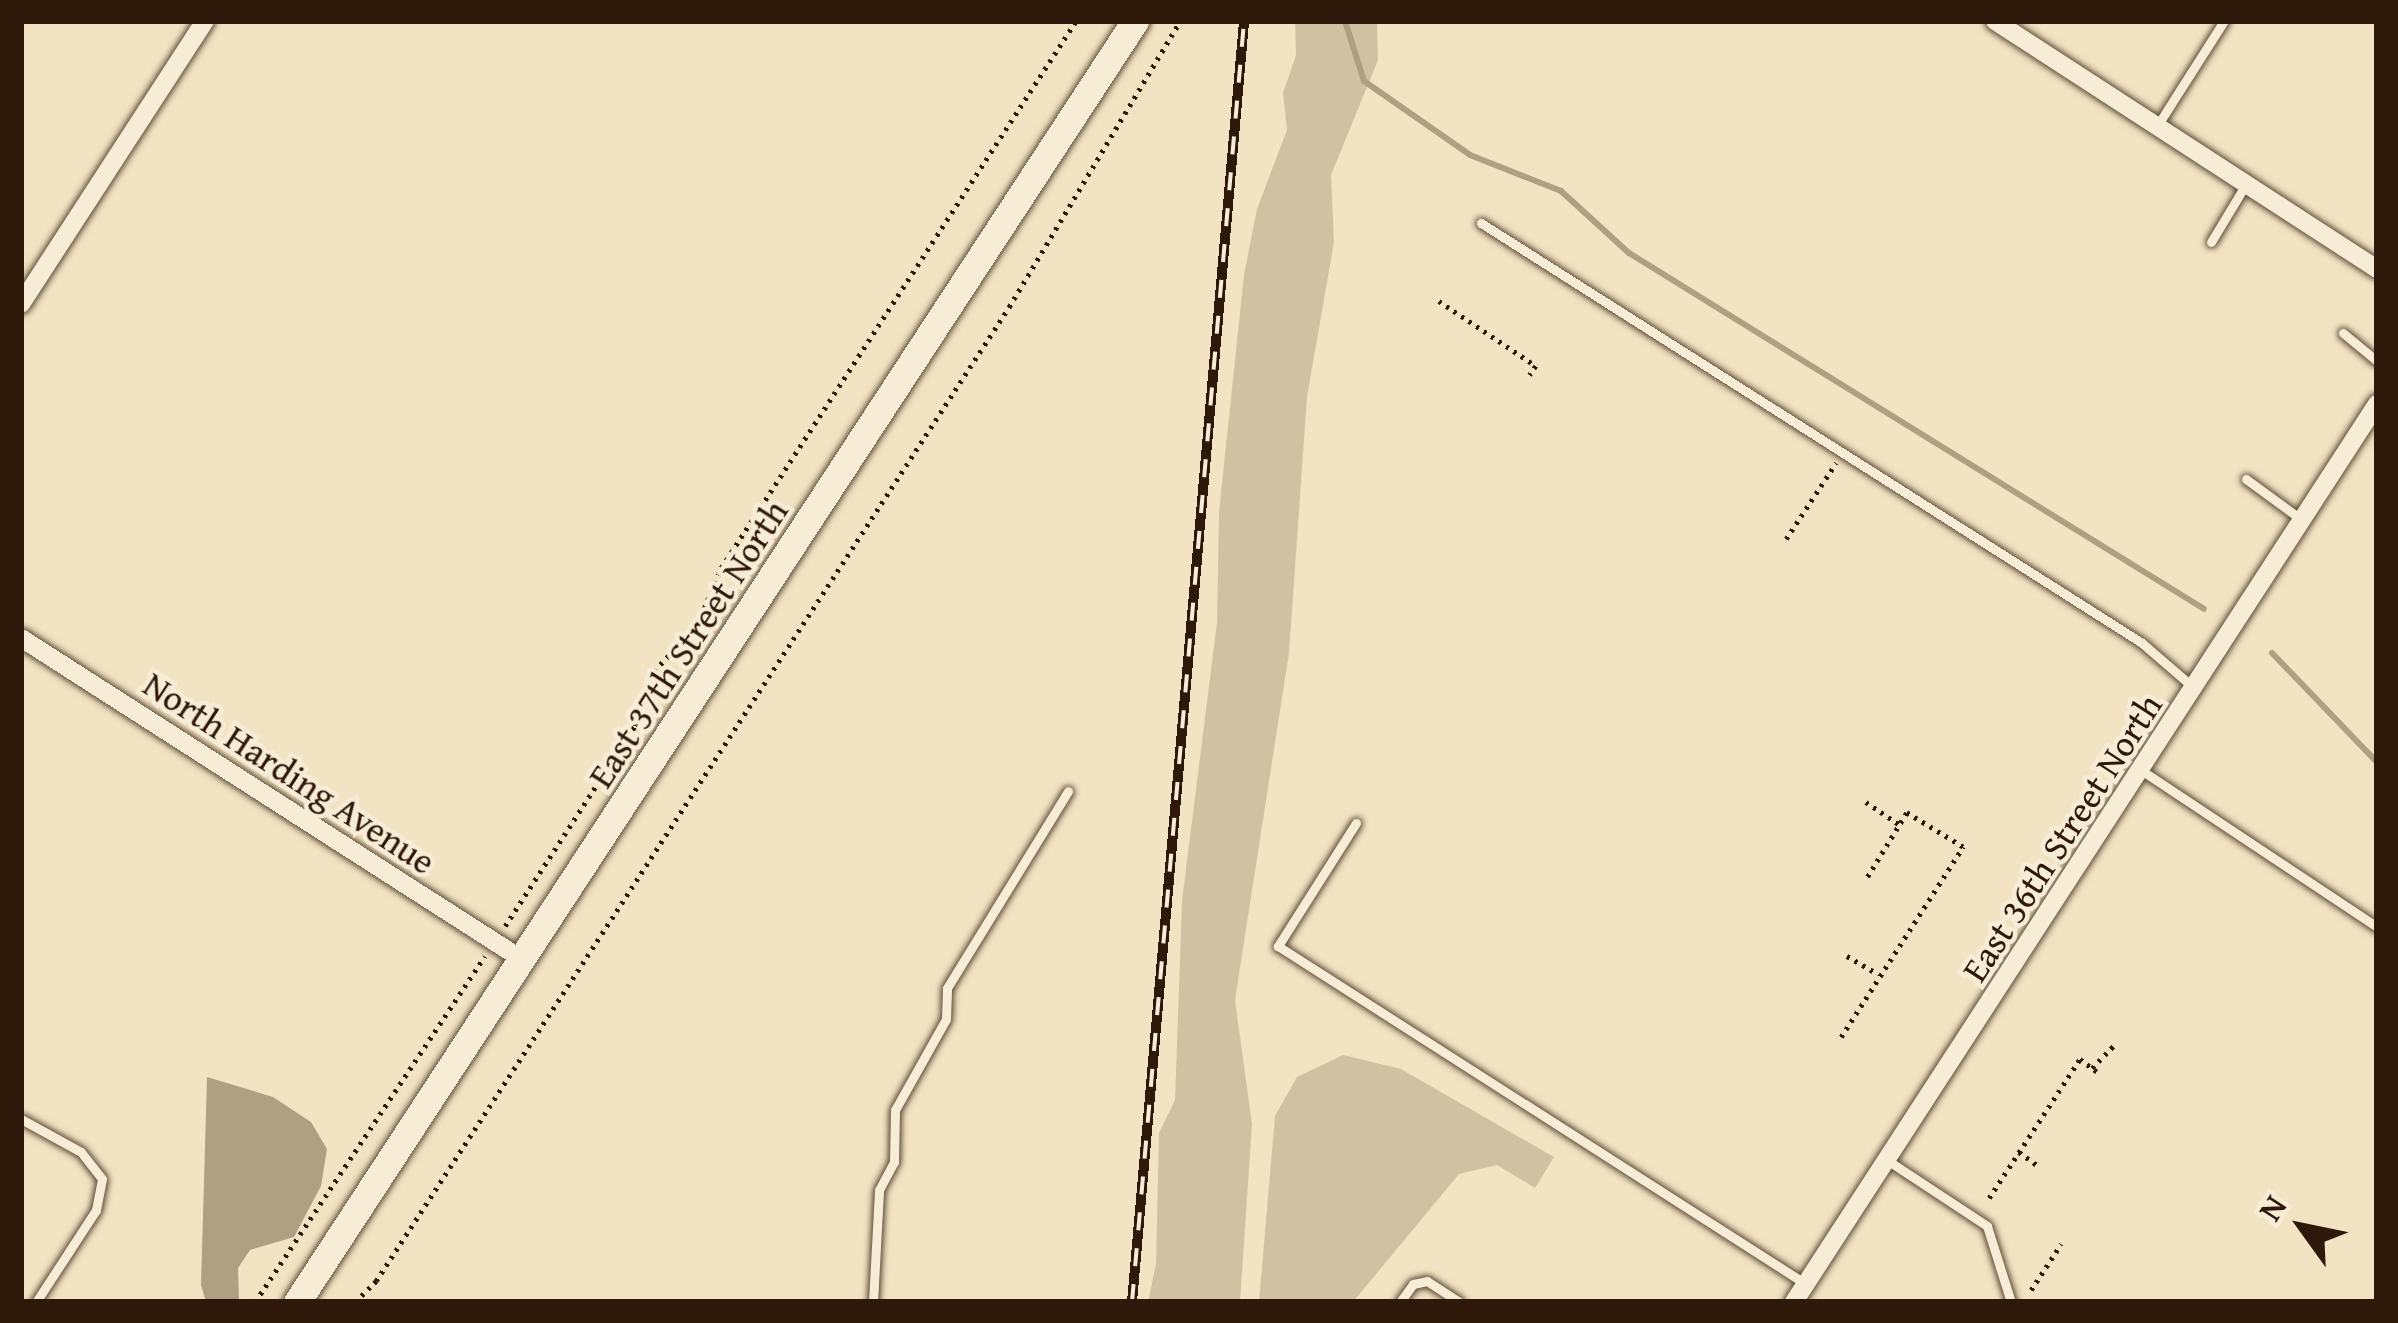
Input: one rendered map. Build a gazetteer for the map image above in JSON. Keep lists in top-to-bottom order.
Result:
{
  "streets": {
    "main road": ["East 37th Street North"],
    "street": ["North Harding Avenue", "East 36th Street North"]
  },
  "crossings": [
    ["East 37th Street North", "North Harding Avenue"]
  ],
  "north": "top left"
}
